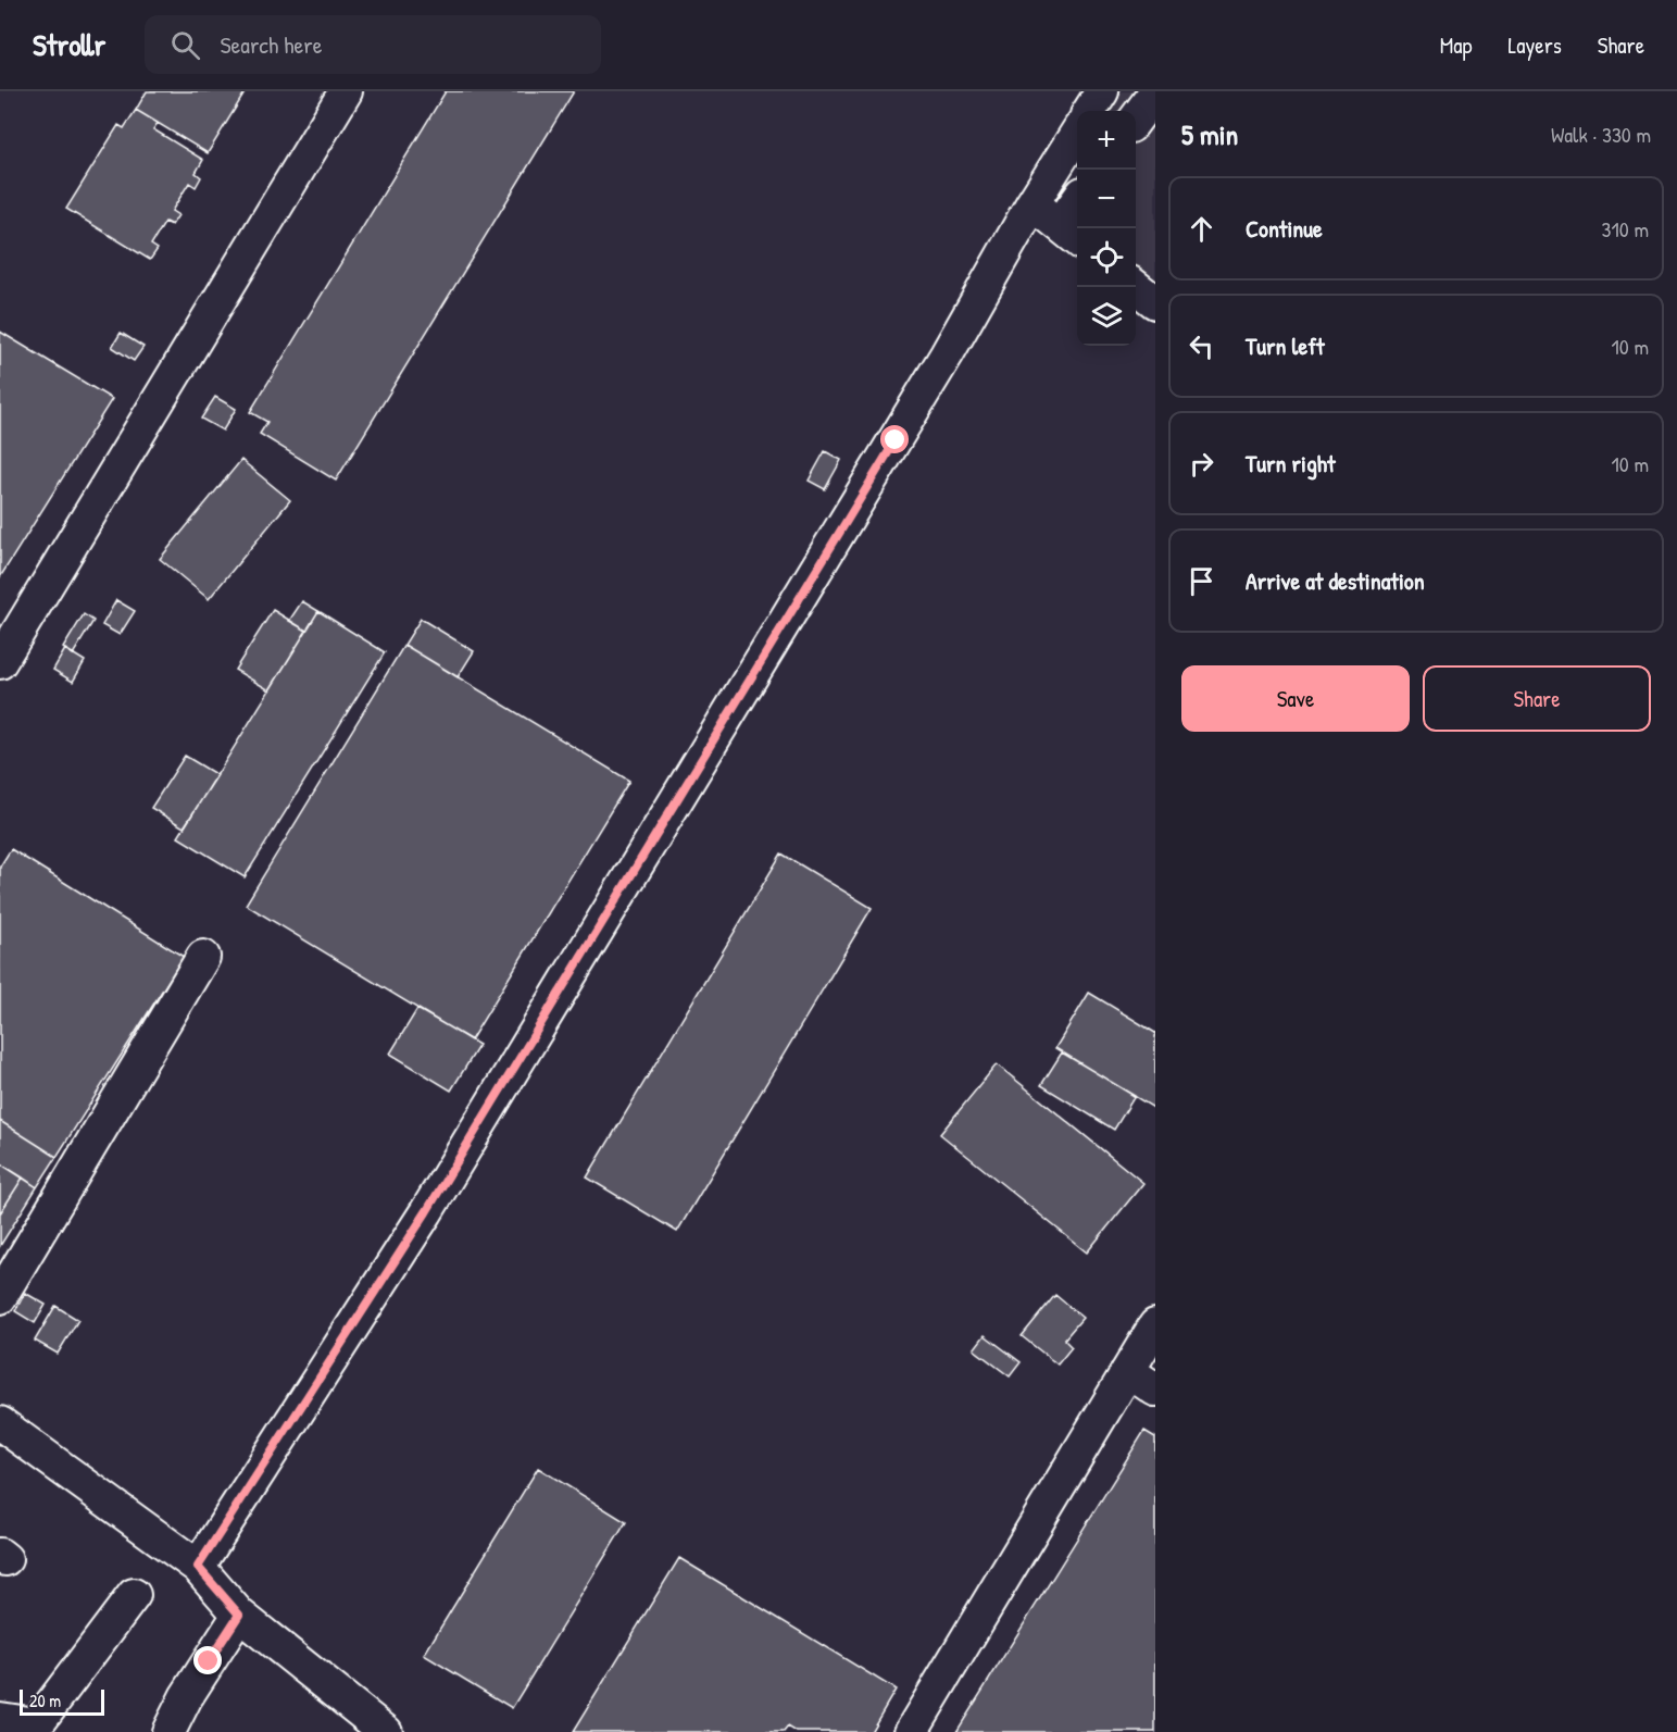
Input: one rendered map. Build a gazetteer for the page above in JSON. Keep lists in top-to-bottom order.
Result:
{
  "scale_bar": "20 m",
  "page": {
    "header": "Strollr",
    "search": "Search here",
    "nav": ["Map", "Layers", "Share"],
    "heading": ["5 min", "Walk · 330 m"],
    "map_buttons": ["+", "−"],
    "list": [
      ["Continue", "310 m"],
      ["Turn left", "10 m"],
      ["Turn right", "10 m"],
      "Arrive at destination"
    ],
    "buttons": ["Save", "Share"],
    "scale": "20 m"
  }
}
